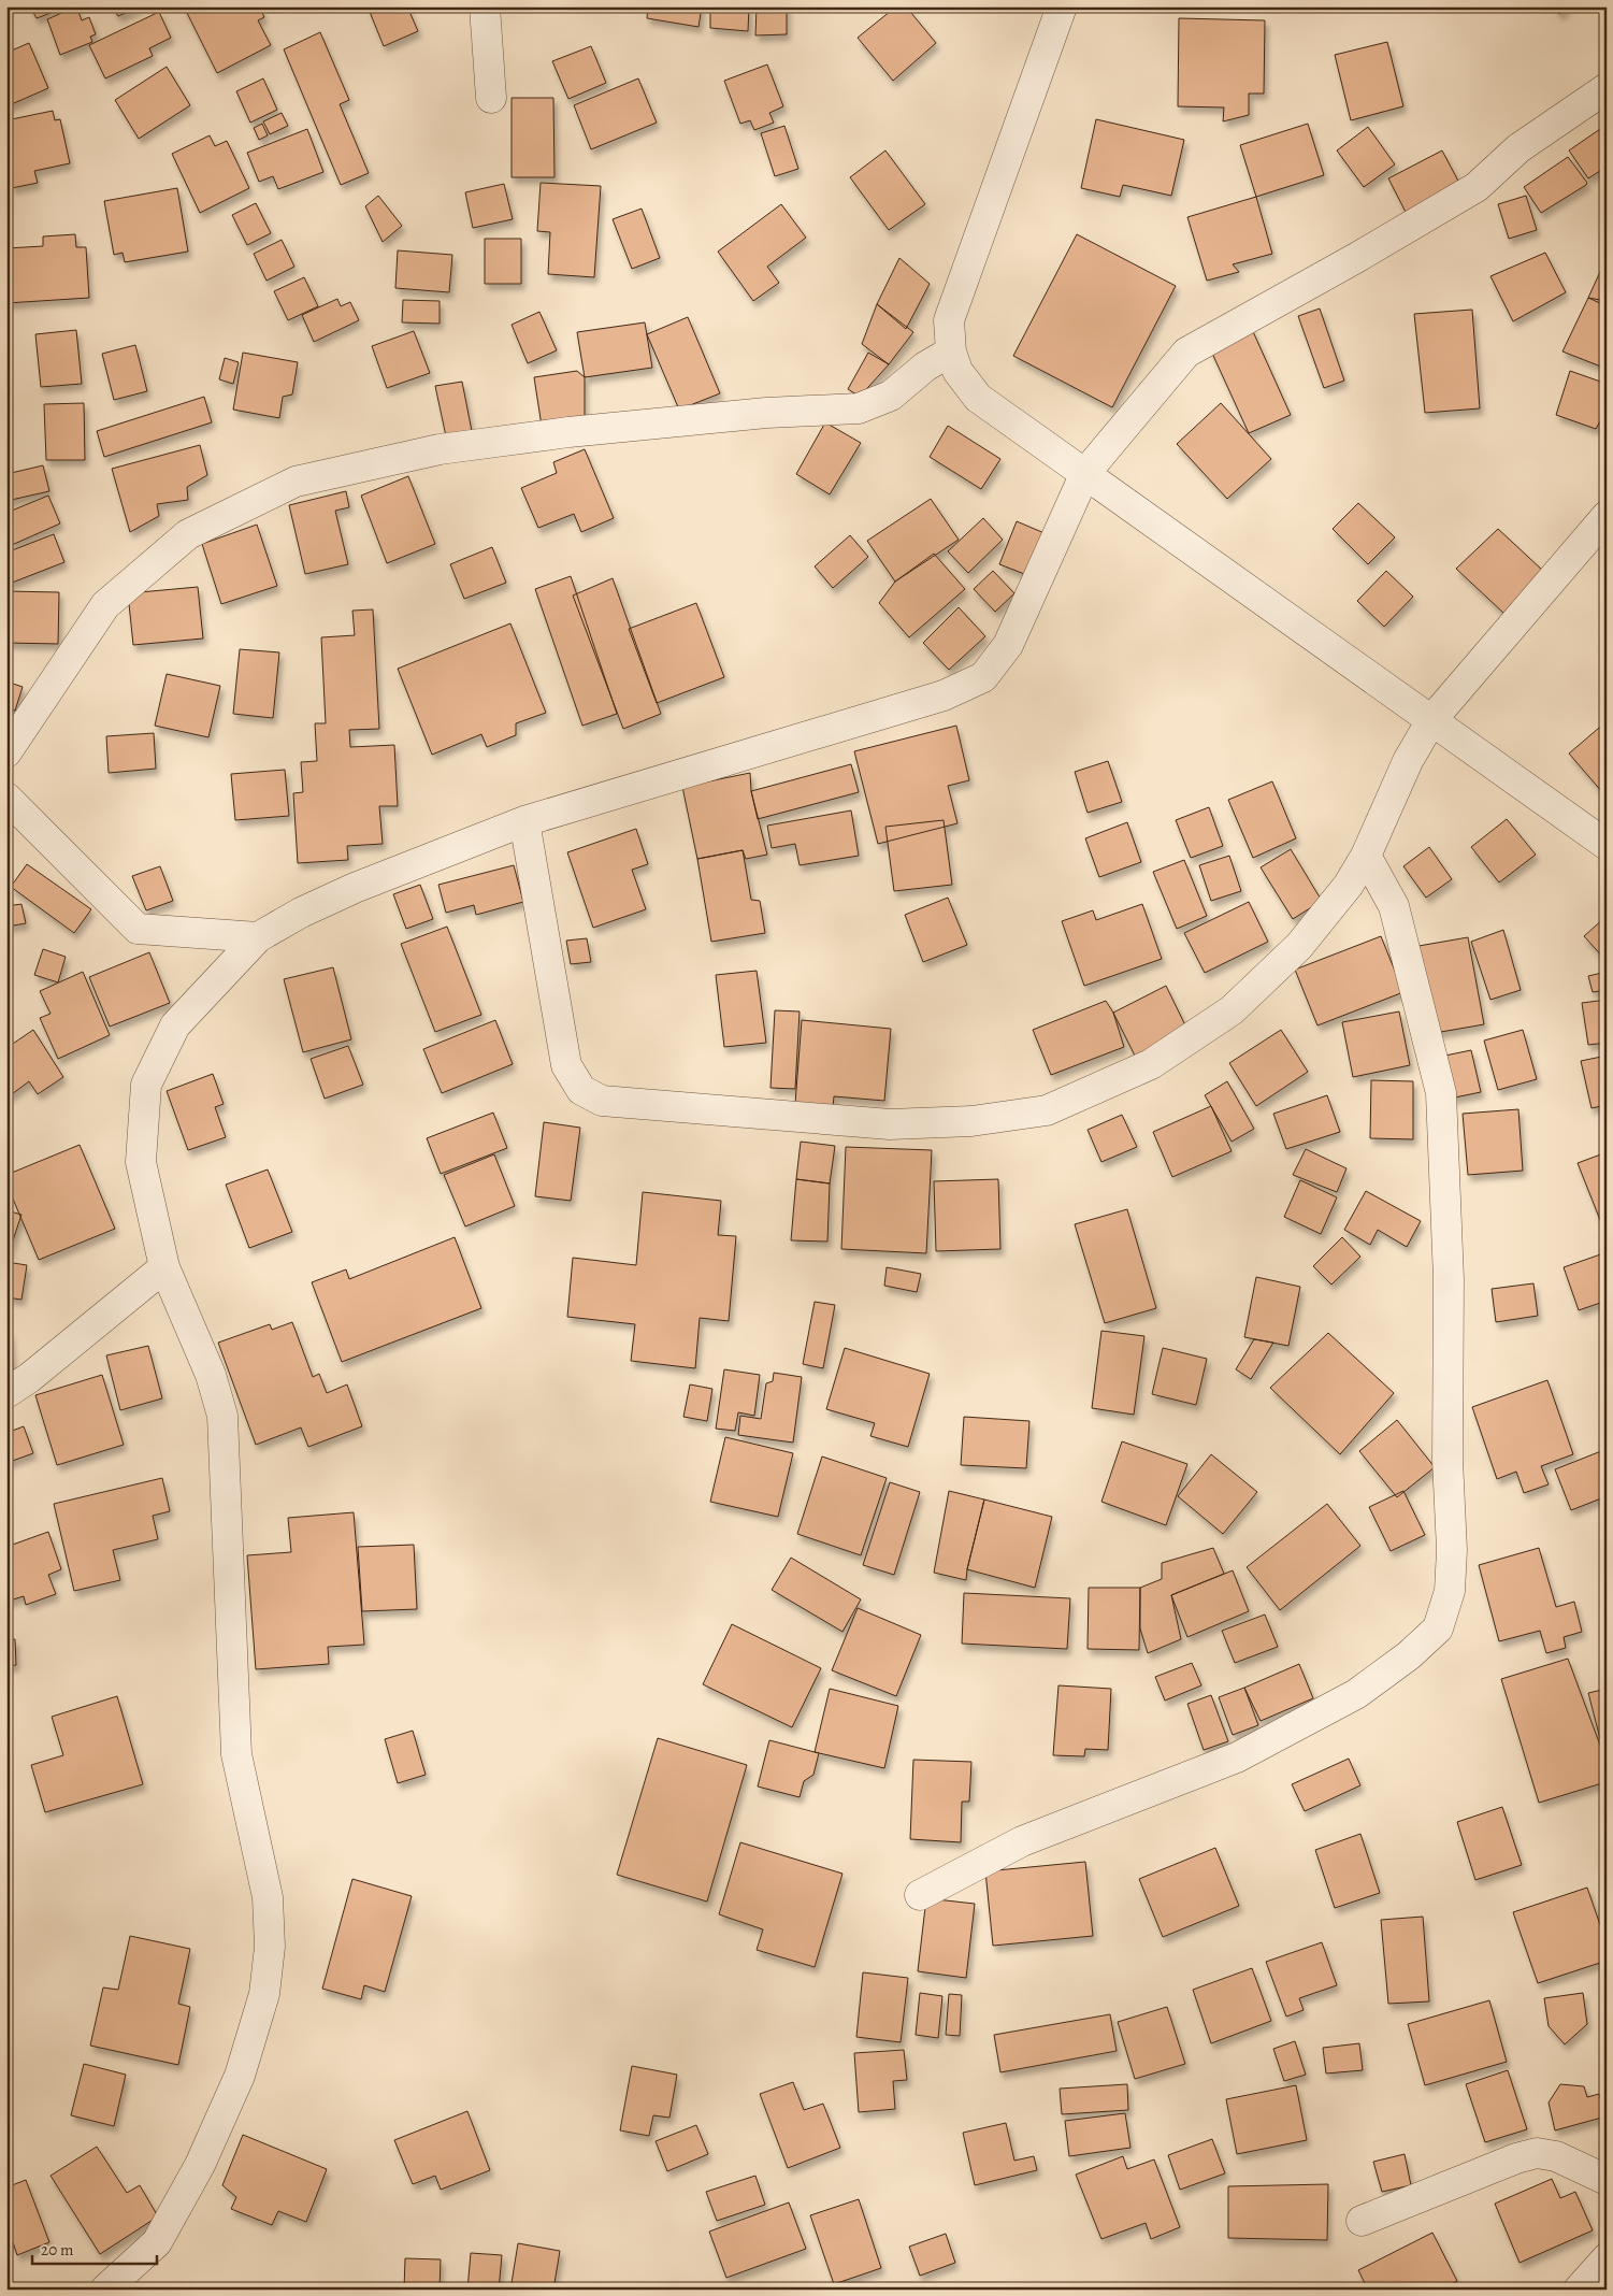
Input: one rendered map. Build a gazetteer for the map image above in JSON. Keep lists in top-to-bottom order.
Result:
{
  "scale_bar": "20 m"
}
